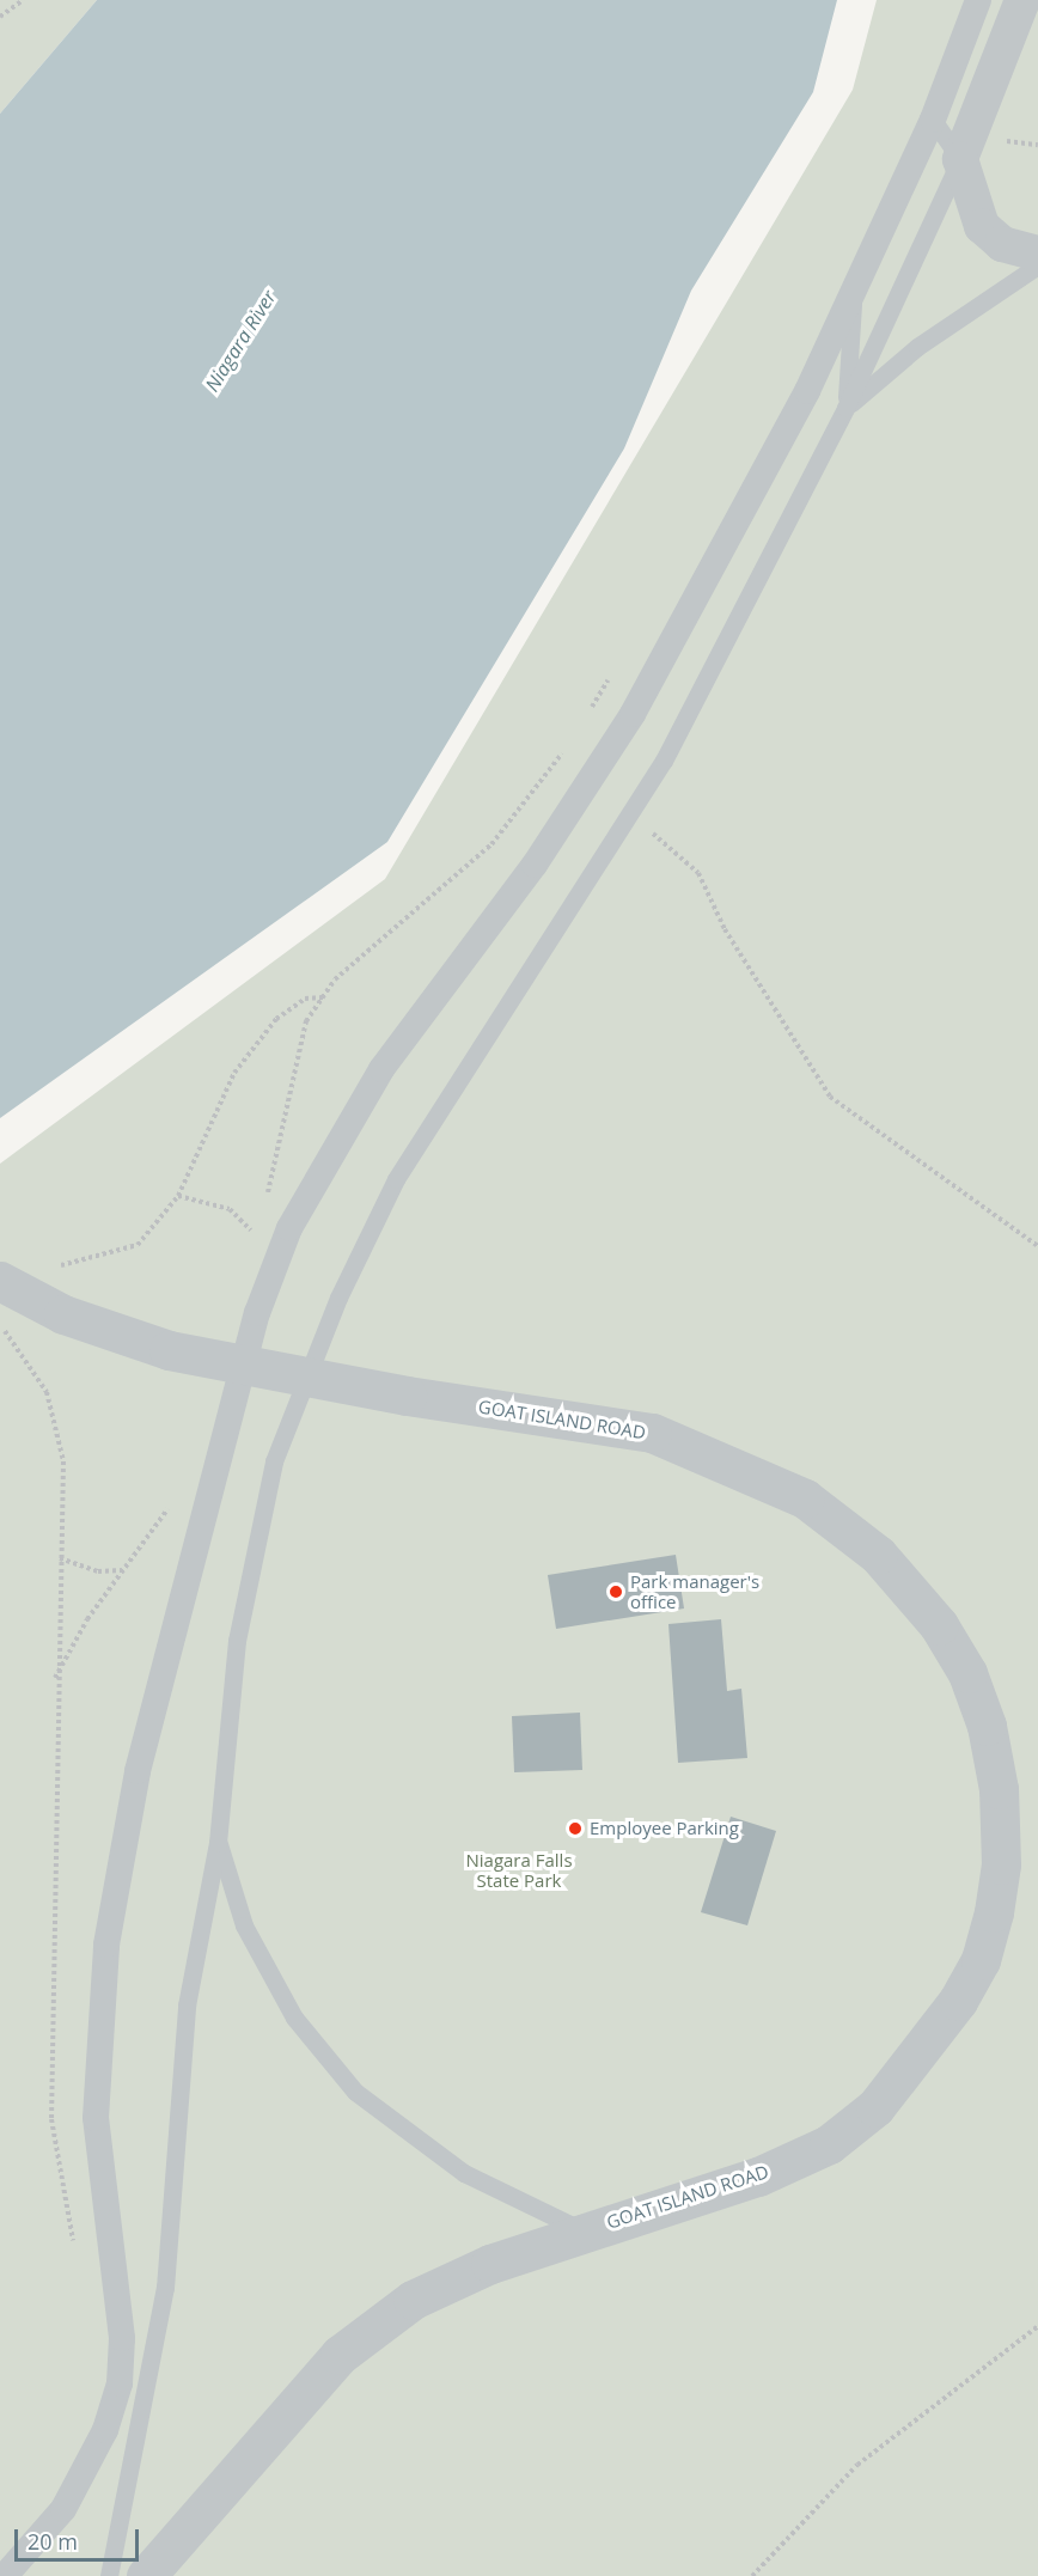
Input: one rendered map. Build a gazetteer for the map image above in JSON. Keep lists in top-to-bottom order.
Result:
{
  "streets": {
    "street": ["GOAT ISLAND ROAD"]
  },
  "water": ["Niagara River"],
  "parks": ["Niagara Falls State Park"],
  "places": ["Park manager's office", "Employee Parking"],
  "scale_bar": "20 m"
}
